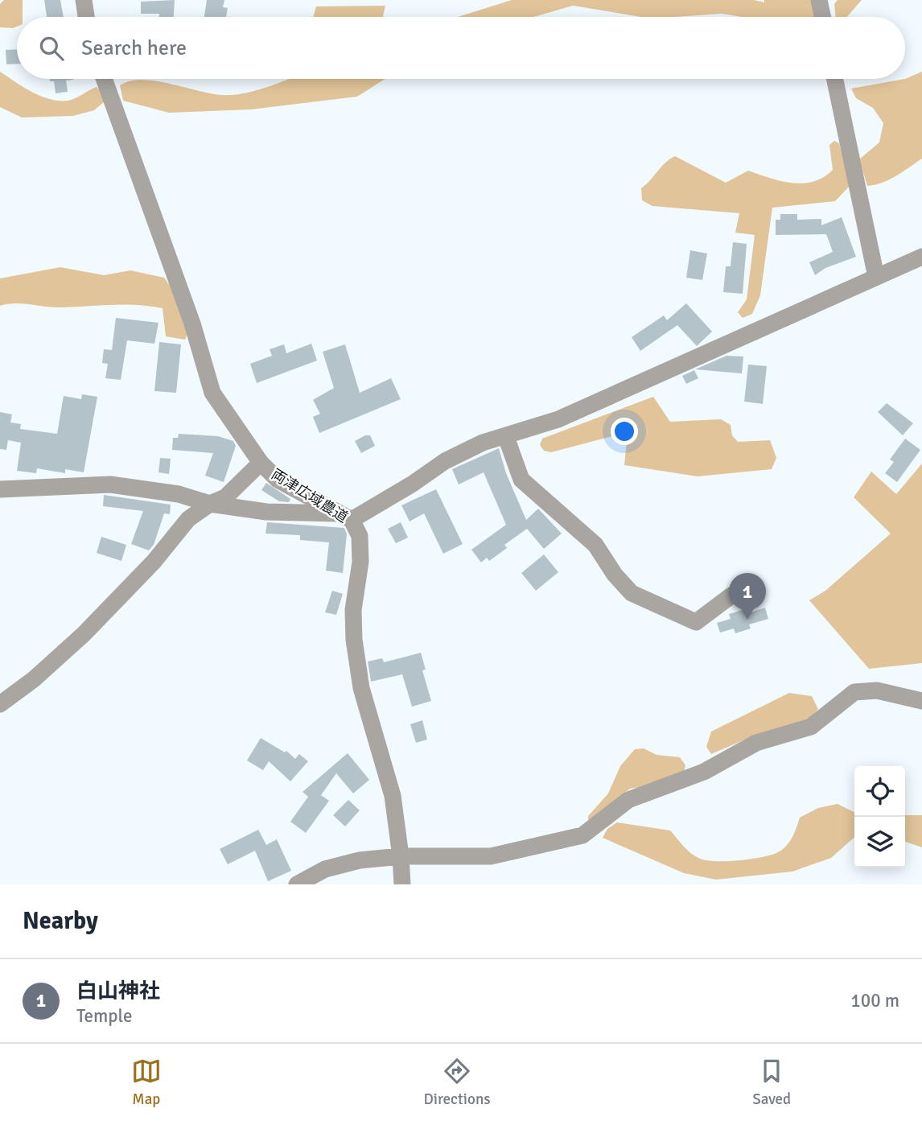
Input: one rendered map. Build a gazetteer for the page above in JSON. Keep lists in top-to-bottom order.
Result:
{
  "streets": {
    "street": ["両津広域農道"]
  },
  "page": {
    "search": "Search here",
    "pins": "1",
    "heading": "Nearby",
    "list": [
      {
        "mark": "1",
        "name": "白山神社",
        "note": "Temple",
        "value": "100 m"
      }
    ],
    "nav": ["Map", "Directions", "Saved"]
  }
}
